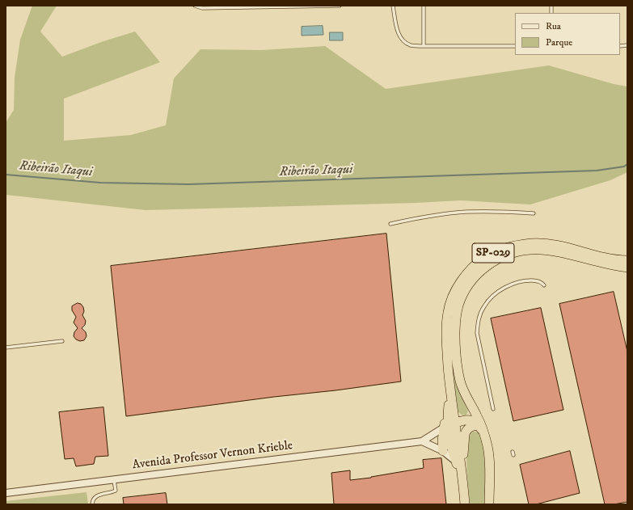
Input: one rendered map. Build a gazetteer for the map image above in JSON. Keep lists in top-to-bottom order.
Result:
{
  "streets": {
    "highway": ["SP-029"],
    "street": ["Avenida Professor Vernon Krieble"]
  },
  "crossings": [
    ["SP-029", "Avenida Professor Vernon Krieble"]
  ],
  "water": ["Ribeirão Itaqui"],
  "legend": ["Rua", "Parque"]
}
